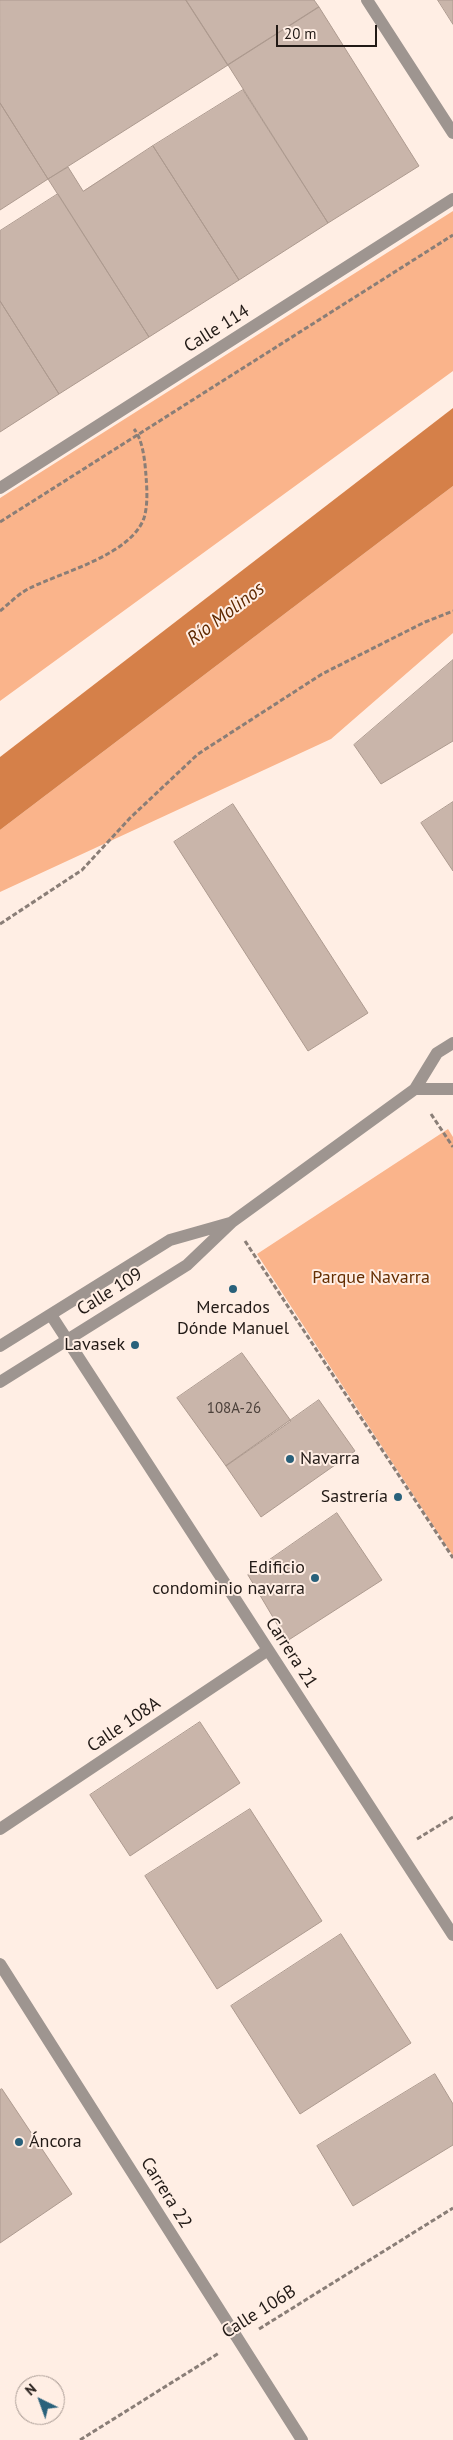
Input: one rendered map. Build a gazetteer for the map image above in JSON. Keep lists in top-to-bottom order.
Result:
{
  "streets": {
    "street": [
      "Calle 114",
      "Calle 109",
      "Carrera 21",
      "Calle 108A",
      "Carrera 22"
    ],
    "path": ["Calle 106B"]
  },
  "crossings": [
    ["Calle 109", "Carrera 21"],
    ["Carrera 21", "Calle 108A"],
    ["Carrera 22", "Calle 106B"]
  ],
  "water": ["Río Molinos"],
  "parks": ["Parque Navarra"],
  "places": [
    "Mercados Dónde Manuel",
    "Lavasek",
    "Navarra",
    "Sastrería",
    "Edificio condominio navarra",
    "Áncora"
  ],
  "house_numbers": ["108A-26"],
  "scale_bar": "20 m",
  "north": "top left"
}
